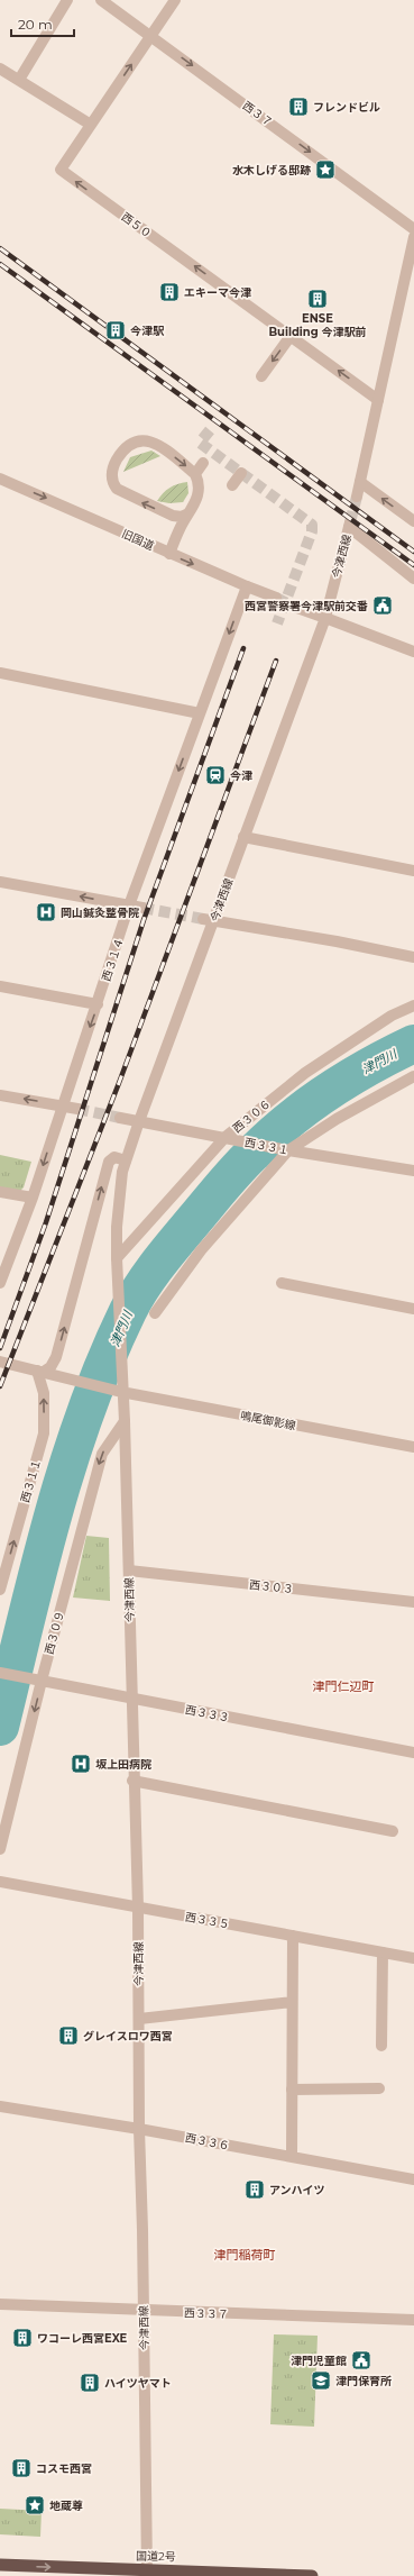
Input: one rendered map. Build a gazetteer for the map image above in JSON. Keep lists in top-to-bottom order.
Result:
{
  "streets": {
    "highway": ["国道2号"],
    "street": [
      "西３７",
      "西５０",
      "旧国道",
      "今津西線",
      "西３１４",
      "西３０６",
      "西３３１",
      "鳴尾御影線",
      "西３１１",
      "西３０３",
      "西３０９",
      "西３３３",
      "西３３５",
      "西３３６",
      "西３３７"
    ]
  },
  "crossings": [
    ["西３７", "西５０"],
    ["旧国道", "西３１４"],
    ["今津西線", "西３０６"],
    ["今津西線", "西３３１"],
    ["今津西線", "鳴尾御影線"],
    ["今津西線", "西３０３"],
    ["今津西線", "西３０９"],
    ["今津西線", "西３３３"],
    ["今津西線", "西３３５"],
    ["今津西線", "西３３６"],
    ["今津西線", "西３３７"],
    ["今津西線", "国道2号"],
    ["西３０６", "西３３１"],
    ["鳴尾御影線", "西３１１"],
    ["西３０９", "西３３３"]
  ],
  "one_way": [
    "西３７",
    "旧国道",
    "西３１４",
    "西３１１",
    "西３０９",
    "国道2号"
  ],
  "districts": ["津門仁辺町", "津門稲荷町"],
  "water": ["津門川"],
  "places": {
    "building": [
      "フレンドビル",
      "エキーマ今津",
      "ENSE Building 今津駅前",
      "今津駅",
      "グレイスロワ西宮",
      "アンハイツ",
      "ワコーレ西宮EXE",
      "ハイツヤマト",
      "コスモ西宮"
    ],
    "place": ["水木しげる邸跡", "地蔵尊"],
    "public building": ["西宮警察署今津駅前交番", "津門児童館"],
    "station": ["今津"],
    "hospital": ["岡山鍼灸整骨院", "坂上田病院"],
    "school or university": ["津門保育所"]
  },
  "scale_bar": "20 m"
}
